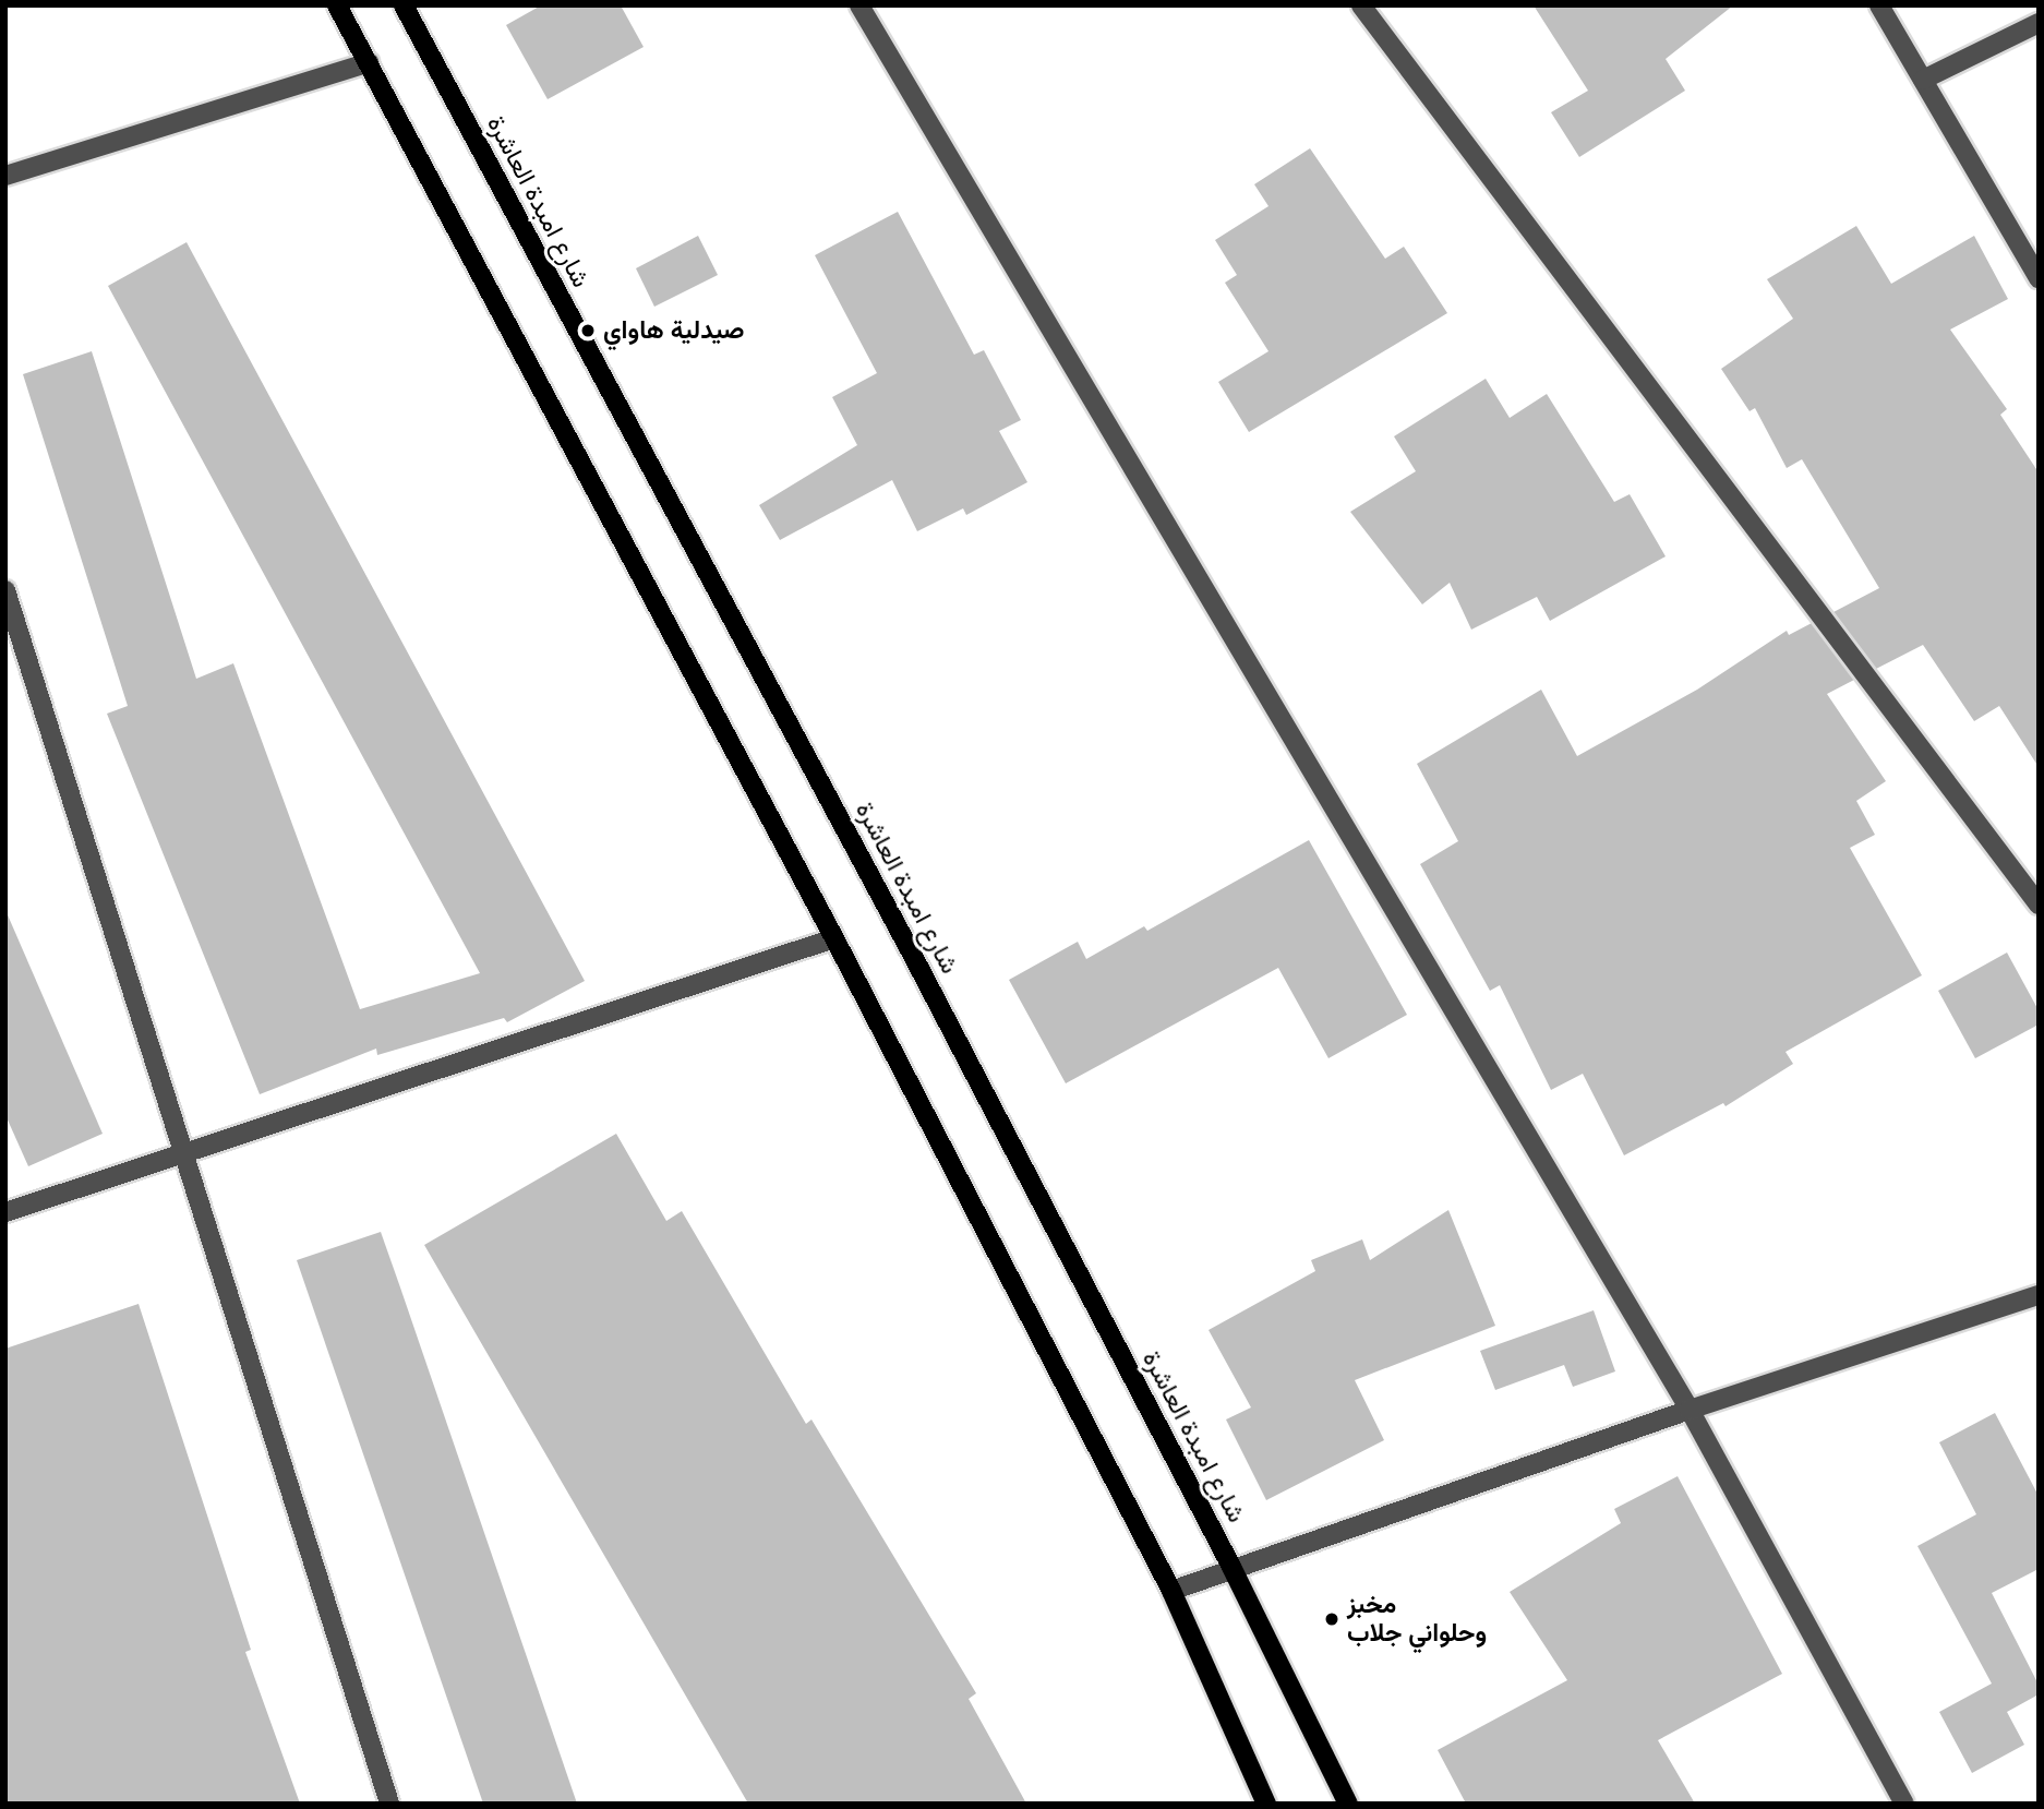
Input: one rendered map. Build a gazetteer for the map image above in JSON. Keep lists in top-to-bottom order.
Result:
{
  "streets": {
    "main road": ["شارع امبدة العاشرة"]
  },
  "places": ["صيدلية هاواي", "مخبز وحلواني جلاب"]
}
